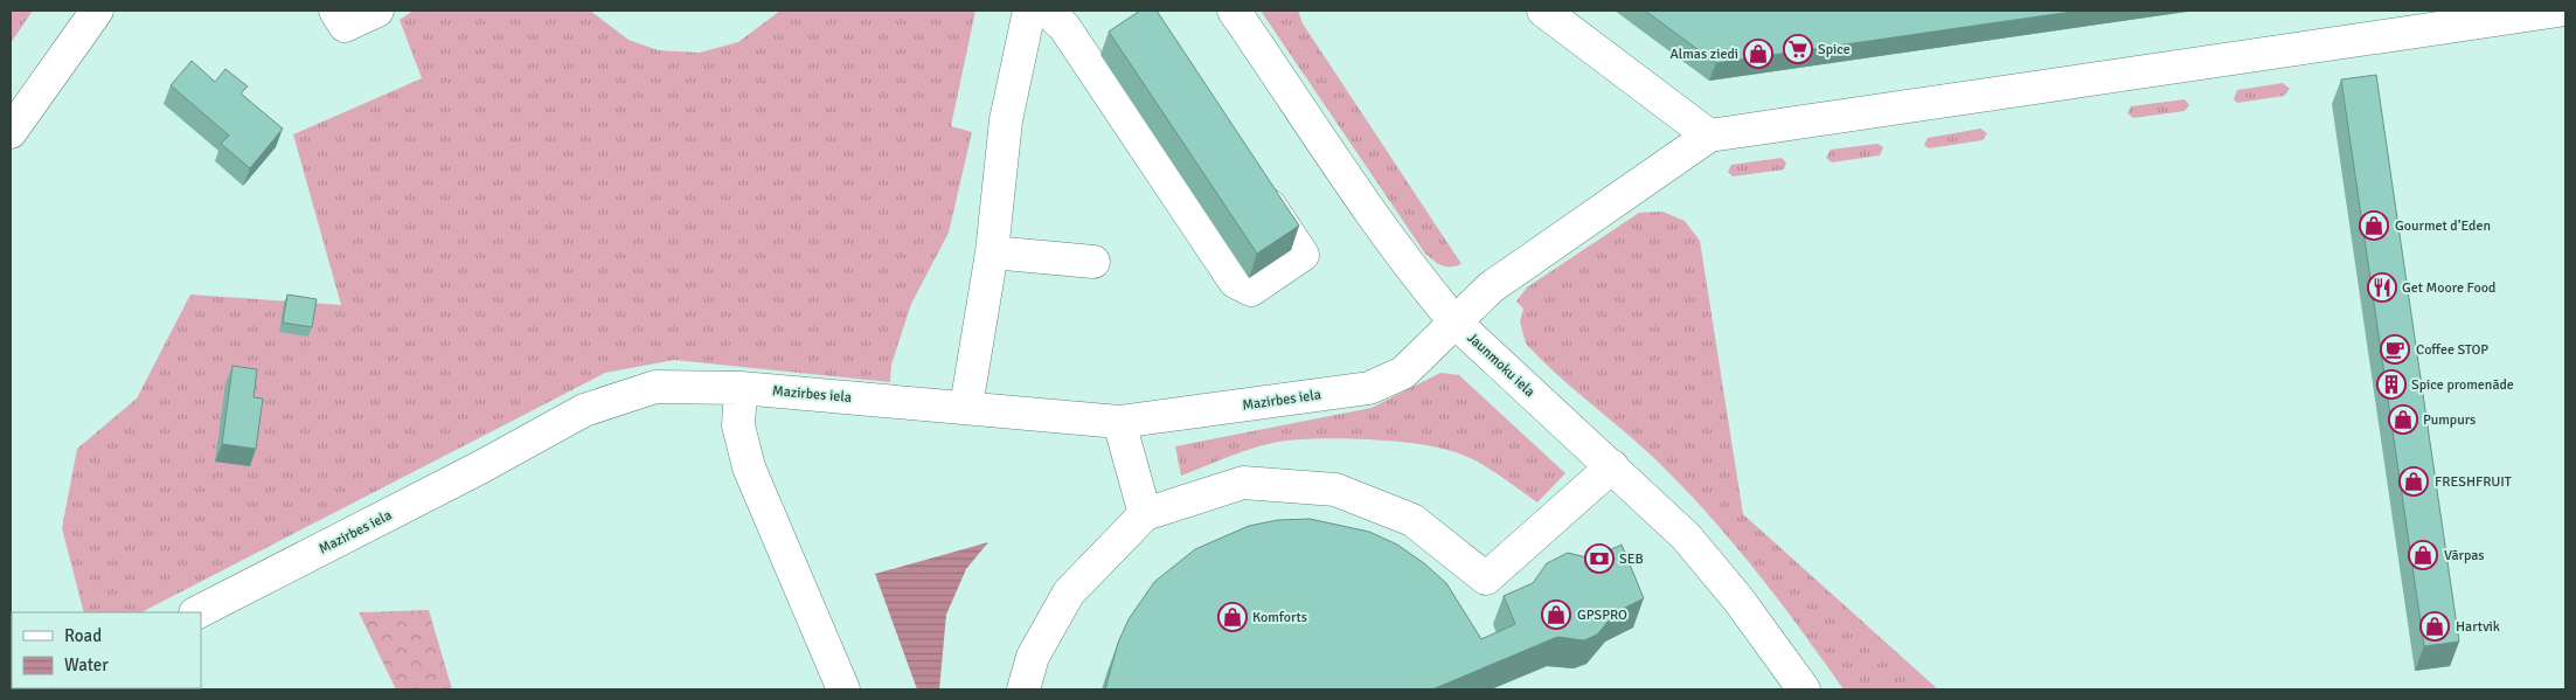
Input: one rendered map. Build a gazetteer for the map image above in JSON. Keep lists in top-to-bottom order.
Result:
{
  "streets": {
    "main road": ["Jaunmoku iela", "Mazirbes iela"]
  },
  "crossings": [
    ["Jaunmoku iela", "Mazirbes iela"]
  ],
  "places": {
    "supermarket": ["Spice"],
    "shop": [
      "Almas ziedi",
      "Gourmet d’Eden",
      "Pumpurs",
      "FRESHFRUIT",
      "Vārpas",
      "GPSPRO",
      "Komforts",
      "Hartvik"
    ],
    "restaurant": ["Get Moore Food"],
    "cafe": ["Coffee STOP"],
    "building": ["Spice promenāde"],
    "bank": ["SEB"]
  },
  "legend": ["Road", "Water"]
}
